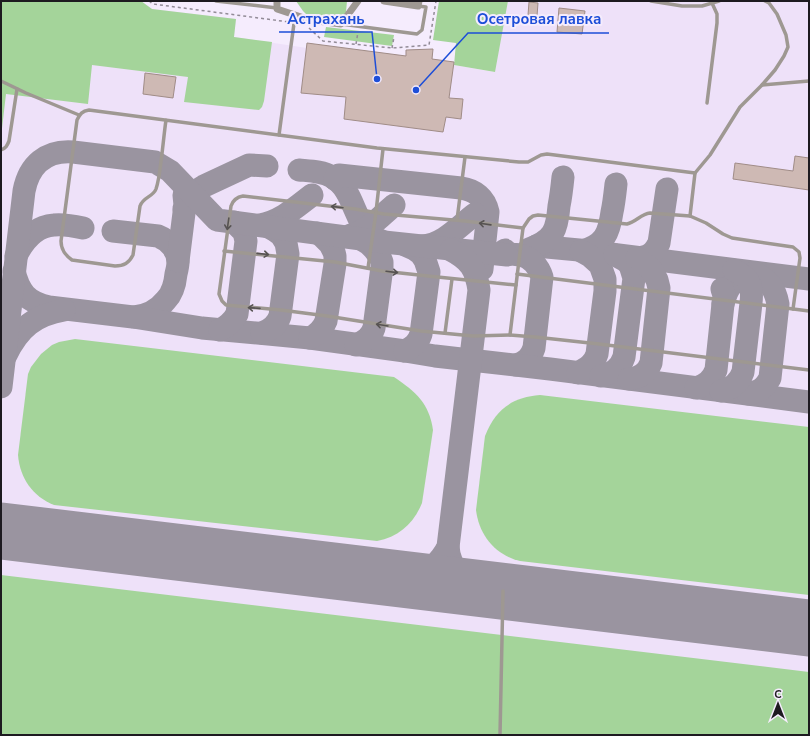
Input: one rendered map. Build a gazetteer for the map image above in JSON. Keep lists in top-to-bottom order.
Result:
{
  "places": ["Астрахань", "Осетровая лавка"],
  "north": "top"
}
